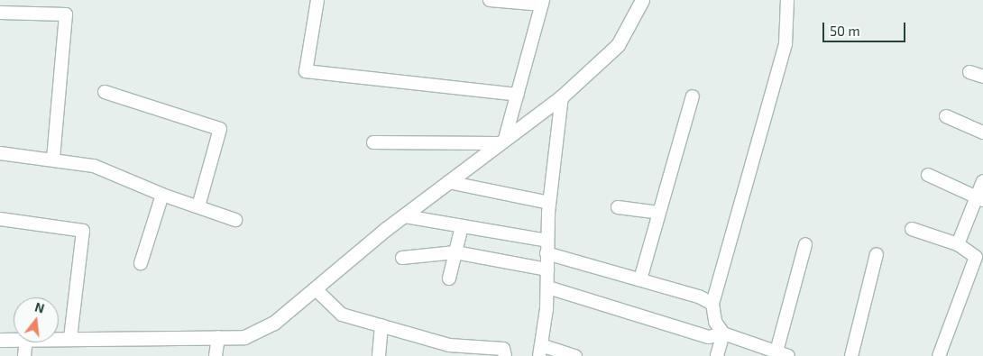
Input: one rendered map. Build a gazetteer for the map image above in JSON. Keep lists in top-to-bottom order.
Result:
{
  "scale_bar": "50 m",
  "north": "top"
}
